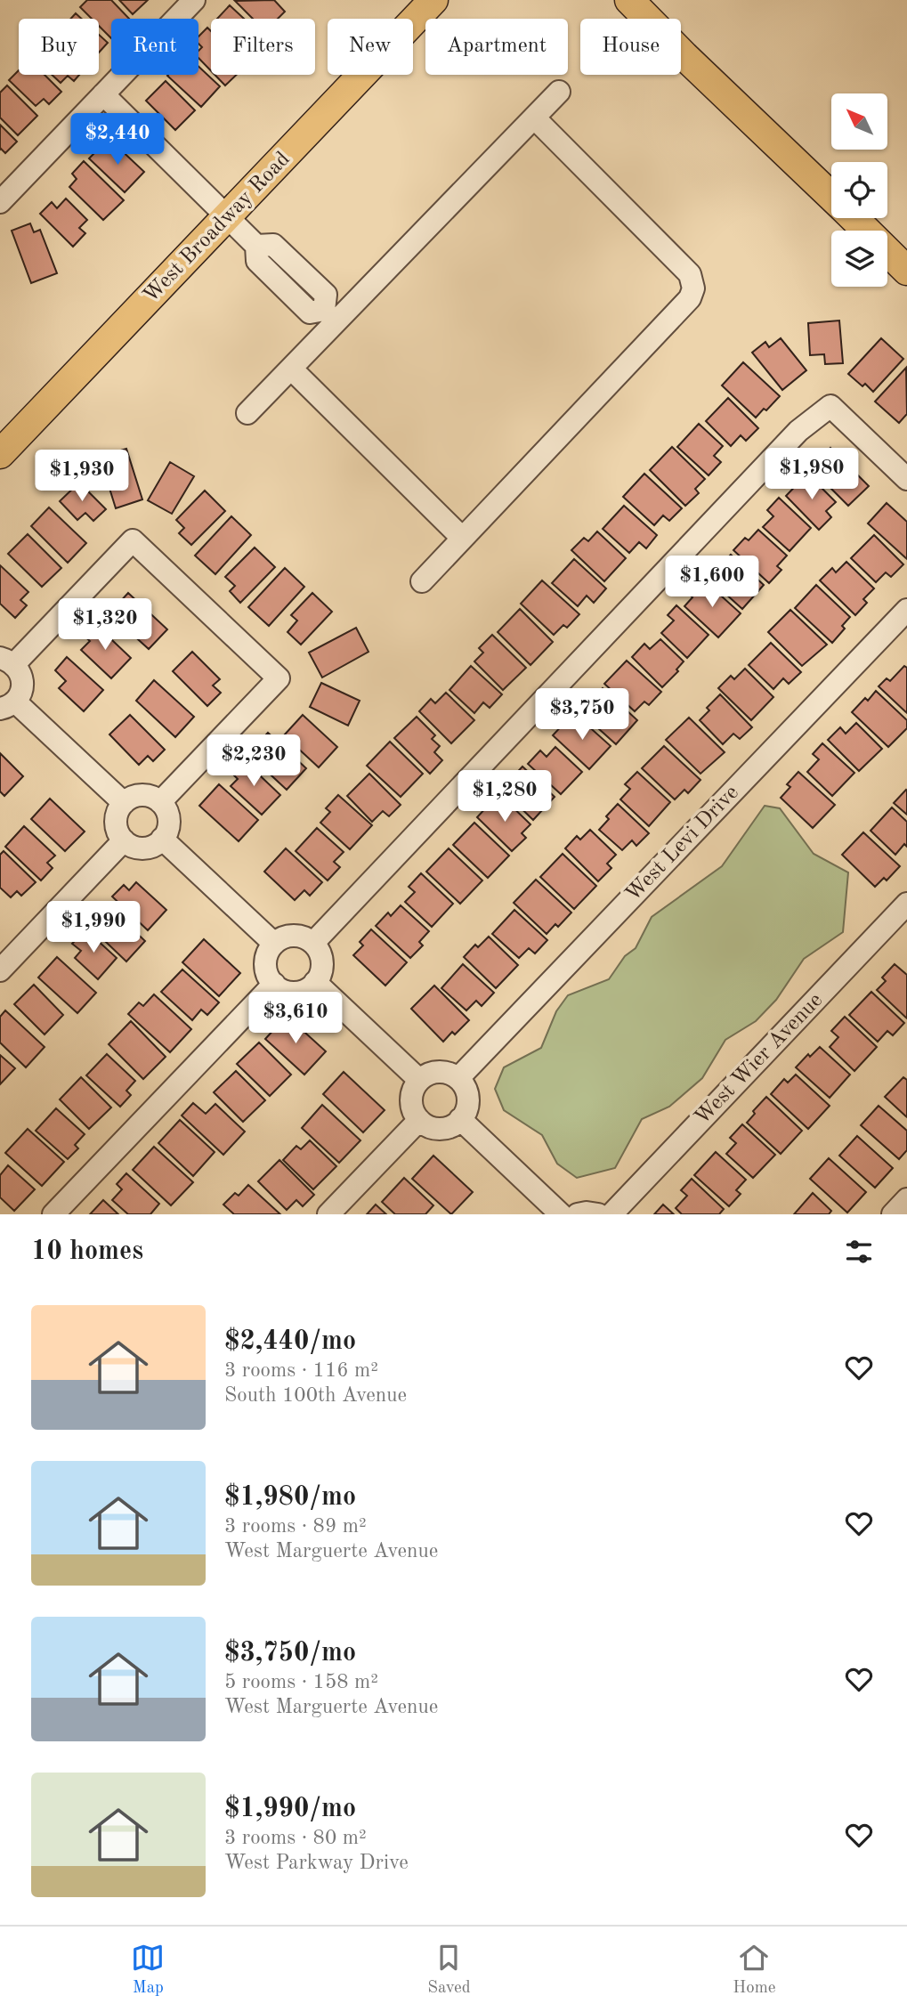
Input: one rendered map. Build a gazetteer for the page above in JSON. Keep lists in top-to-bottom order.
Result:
{
  "streets": {
    "main road": ["West Broadway Road"],
    "street": ["West Levi Drive", "West Wier Avenue"]
  },
  "north": "top left",
  "page": {
    "chip": [
      "Buy",
      "Rent",
      "Filters",
      "New",
      "Apartment",
      "House"
    ],
    "price": [
      "$2,440",
      "$1,980",
      "$1,930",
      "$1,600",
      "$1,320",
      "$3,750",
      "$2,230",
      "$1,280",
      "$1,990",
      "$3,610"
    ],
    "heading": "10 homes",
    "list": [
      {
        "name": "$2,440/mo",
        "note": "3 rooms · 116 m² · South 100th Avenue"
      },
      {
        "name": "$1,980/mo",
        "note": "3 rooms · 89 m² · West Marguerte Avenue"
      },
      {
        "name": "$3,750/mo",
        "note": "5 rooms · 158 m² · West Marguerte Avenue"
      },
      {
        "name": "$1,990/mo",
        "note": "3 rooms · 80 m² · West Parkway Drive"
      }
    ],
    "tabs": ["Map", "Saved", "Home"]
  }
}
